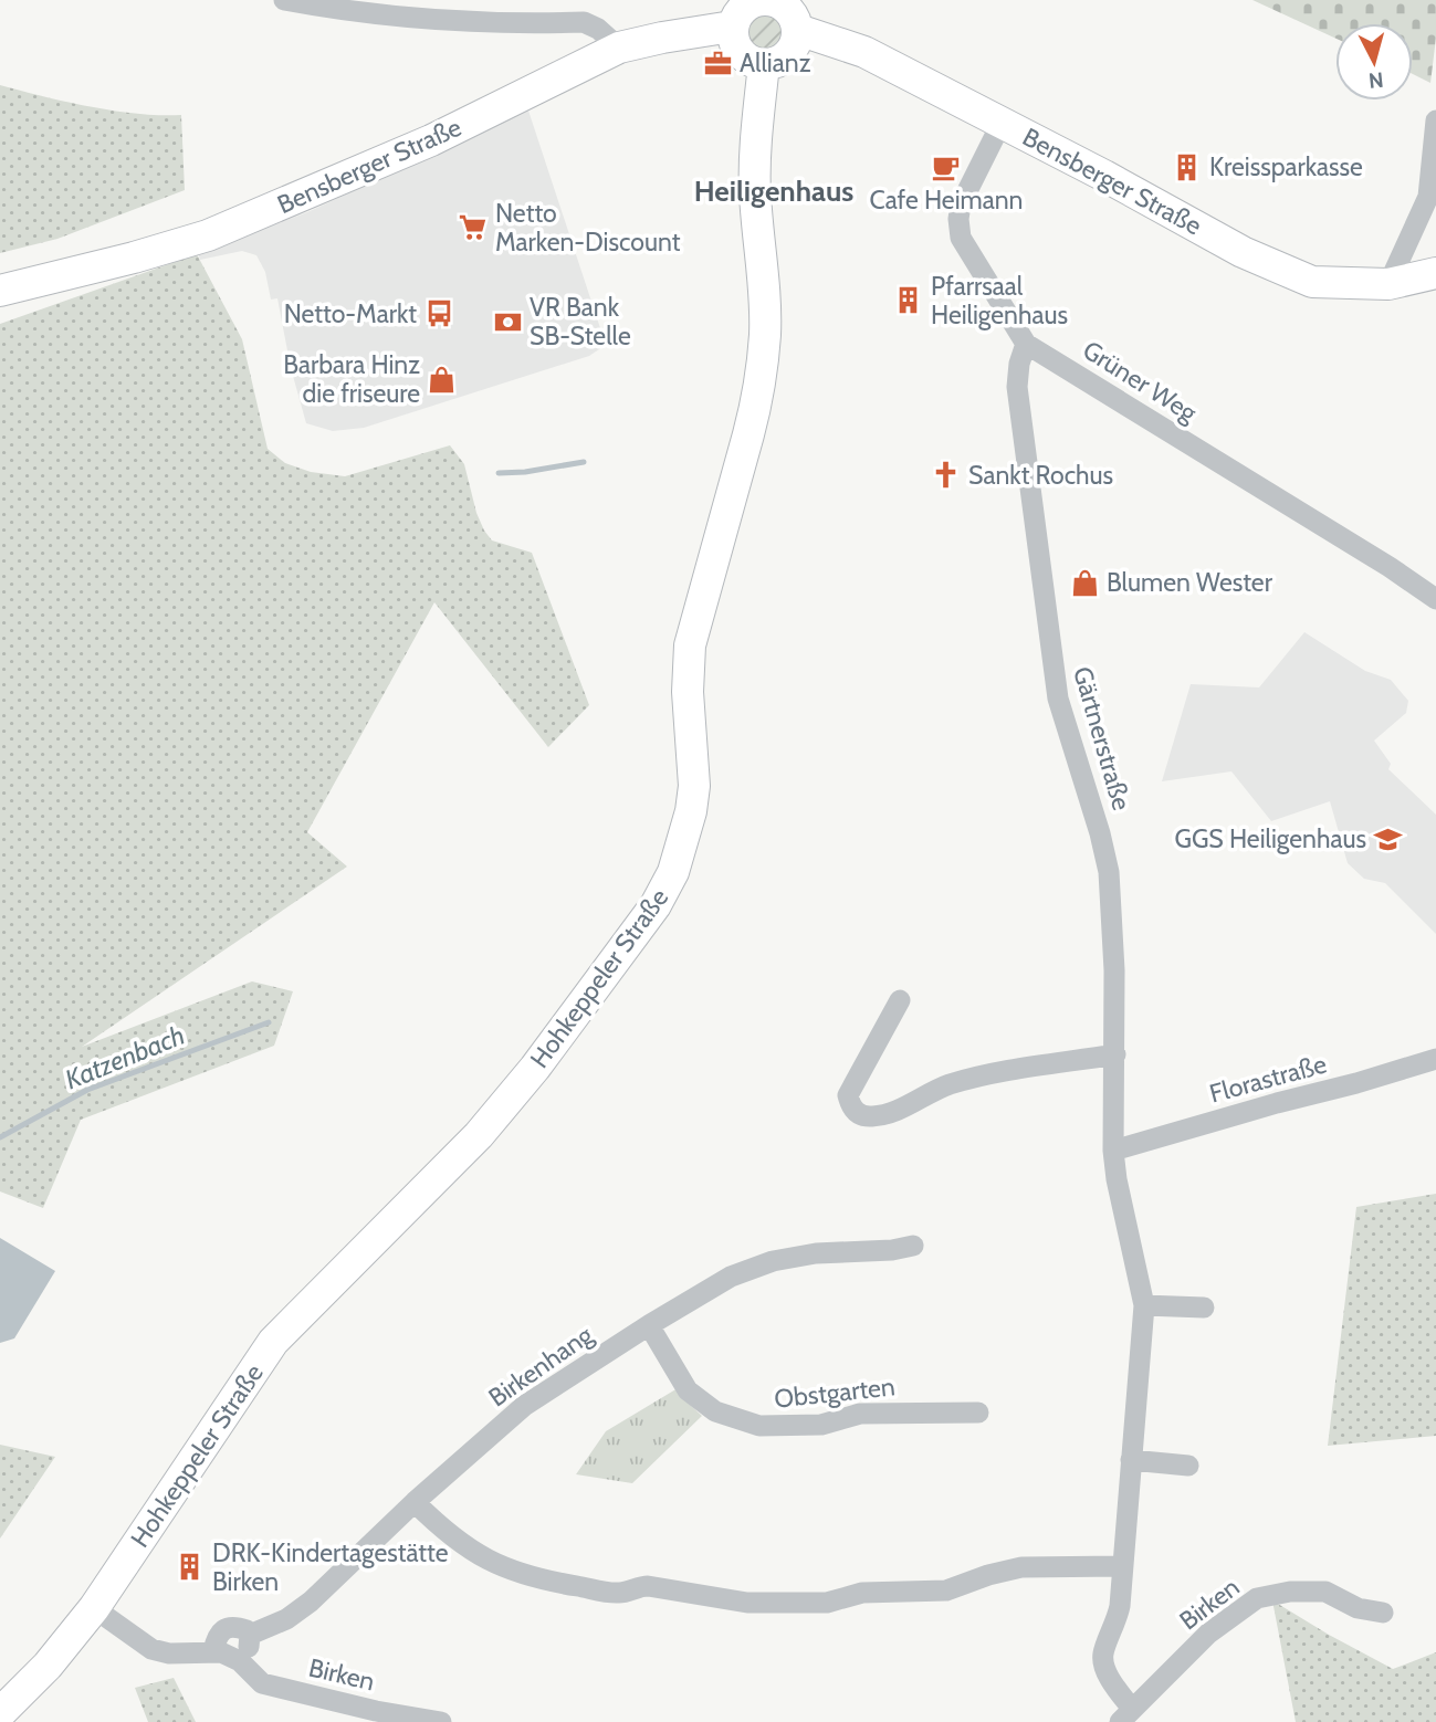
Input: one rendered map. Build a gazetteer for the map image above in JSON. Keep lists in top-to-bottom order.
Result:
{
  "streets": {
    "street": [
      "Bensberger Straße",
      "Grüner Weg",
      "Gärtnerstraße",
      "Hohkeppeler Straße",
      "Florastraße",
      "Birkenhang",
      "Obstgarten",
      "Birken"
    ]
  },
  "crossings": [
    ["Bensberger Straße", "Grüner Weg"],
    ["Bensberger Straße", "Hohkeppeler Straße"],
    ["Grüner Weg", "Gärtnerstraße"],
    ["Gärtnerstraße", "Florastraße"],
    ["Gärtnerstraße", "Birken"],
    ["Hohkeppeler Straße", "Birken"],
    ["Florastraße", "Birken"],
    ["Birkenhang", "Obstgarten"],
    ["Birkenhang", "Birken"]
  ],
  "districts": ["Heiligenhaus"],
  "water": ["Katzenbach"],
  "places": {
    "office": ["Allianz"],
    "cafe": ["Cafe Heimann"],
    "building": ["Kreissparkasse", "Pfarrsaal Heiligenhaus", "DRK-Kindertagestätte Birken"],
    "supermarket": ["Netto Marken-Discount"],
    "bus stop": ["Netto-Markt"],
    "bank": ["VR Bank SB-Stelle"],
    "shop": ["Barbara Hinz die friseure", "Blumen Wester"],
    "church": ["Sankt Rochus"],
    "school or university": ["GGS Heiligenhaus"]
  },
  "north": "bottom"
}
